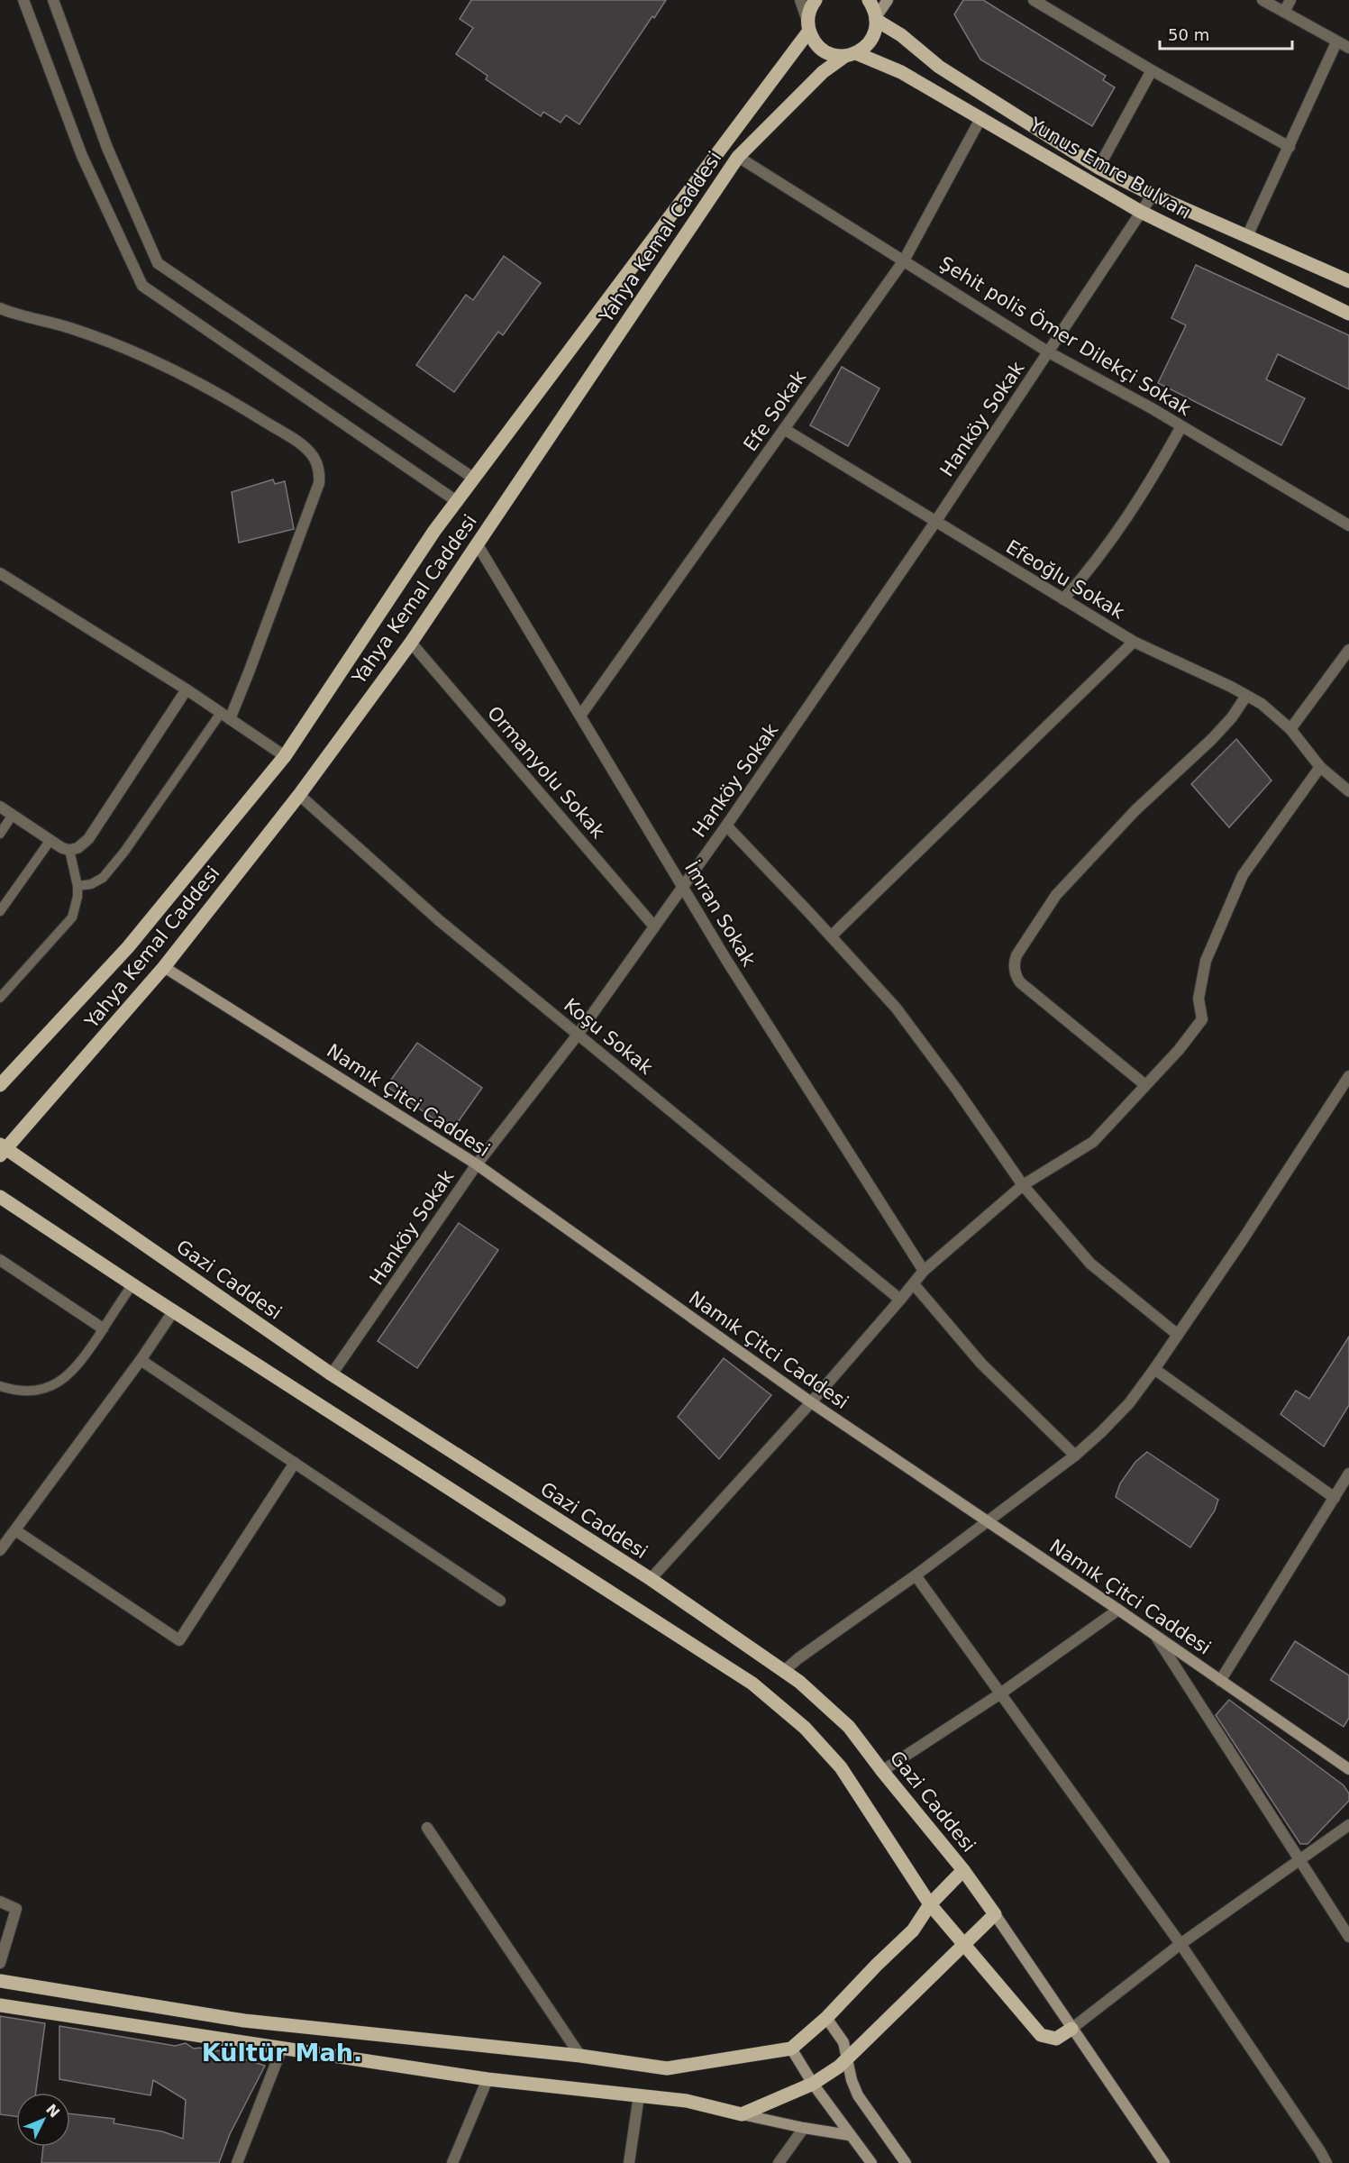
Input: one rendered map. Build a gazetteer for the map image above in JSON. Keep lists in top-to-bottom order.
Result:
{
  "streets": {
    "main road": ["Yunus Emre Bulvarı", "Yahya Kemal Caddesi", "Gazi Caddesi"],
    "street": [
      "Şehit polis Ömer Dilekçi Sokak",
      "Efe Sokak",
      "Hanköy Sokak",
      "Efeoğlu Sokak",
      "Ormanyolu Sokak",
      "İmran Sokak",
      "Koşu Sokak",
      "Namık Çitci Caddesi"
    ]
  },
  "crossings": [
    ["Yunus Emre Bulvarı", "Yahya Kemal Caddesi"],
    ["Yunus Emre Bulvarı", "Efe Sokak"],
    ["Yunus Emre Bulvarı", "Hanköy Sokak"],
    ["Yahya Kemal Caddesi", "Şehit polis Ömer Dilekçi Sokak"],
    ["Yahya Kemal Caddesi", "Ormanyolu Sokak"],
    ["Yahya Kemal Caddesi", "İmran Sokak"],
    ["Yahya Kemal Caddesi", "Koşu Sokak"],
    ["Yahya Kemal Caddesi", "Namık Çitci Caddesi"],
    ["Yahya Kemal Caddesi", "Gazi Caddesi"],
    ["Şehit polis Ömer Dilekçi Sokak", "Efe Sokak"],
    ["Şehit polis Ömer Dilekçi Sokak", "Hanköy Sokak"],
    ["Efe Sokak", "Efeoğlu Sokak"],
    ["Efe Sokak", "İmran Sokak"],
    ["Hanköy Sokak", "Efeoğlu Sokak"],
    ["Hanköy Sokak", "Ormanyolu Sokak"],
    ["Hanköy Sokak", "İmran Sokak"],
    ["Hanköy Sokak", "Koşu Sokak"],
    ["Hanköy Sokak", "Namık Çitci Caddesi"],
    ["Hanköy Sokak", "Gazi Caddesi"]
  ],
  "districts": ["Kültür Mah."],
  "scale_bar": "50 m",
  "north": "top right"
}
